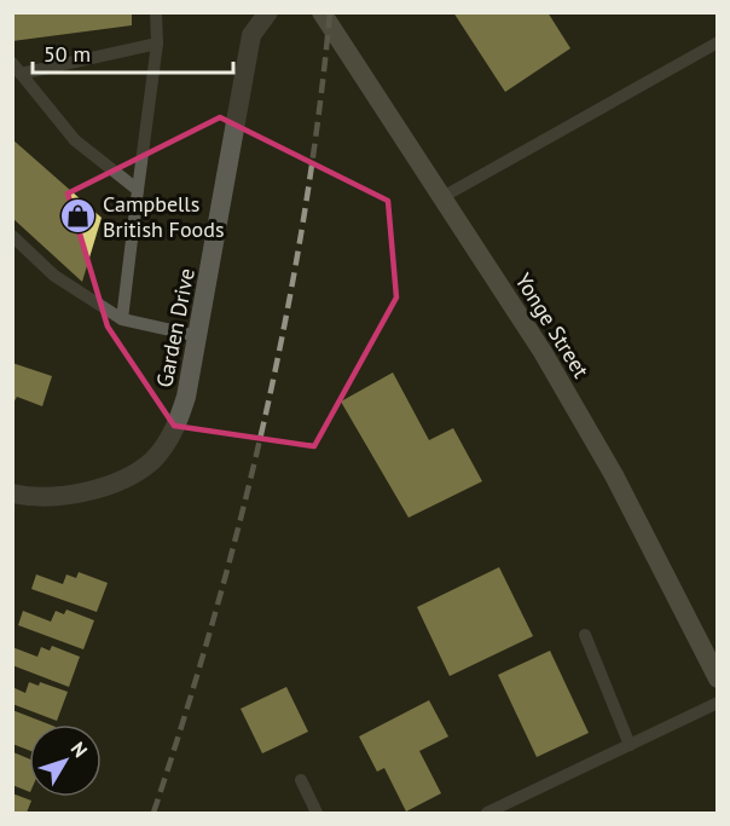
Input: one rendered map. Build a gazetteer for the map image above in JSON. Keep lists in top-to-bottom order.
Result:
{
  "streets": {
    "main road": ["Yonge Street"],
    "street": ["Garden Drive"]
  },
  "places": {
    "shop": ["Campbells British Foods"]
  },
  "scale_bar": "50 m",
  "north": "top right"
}
